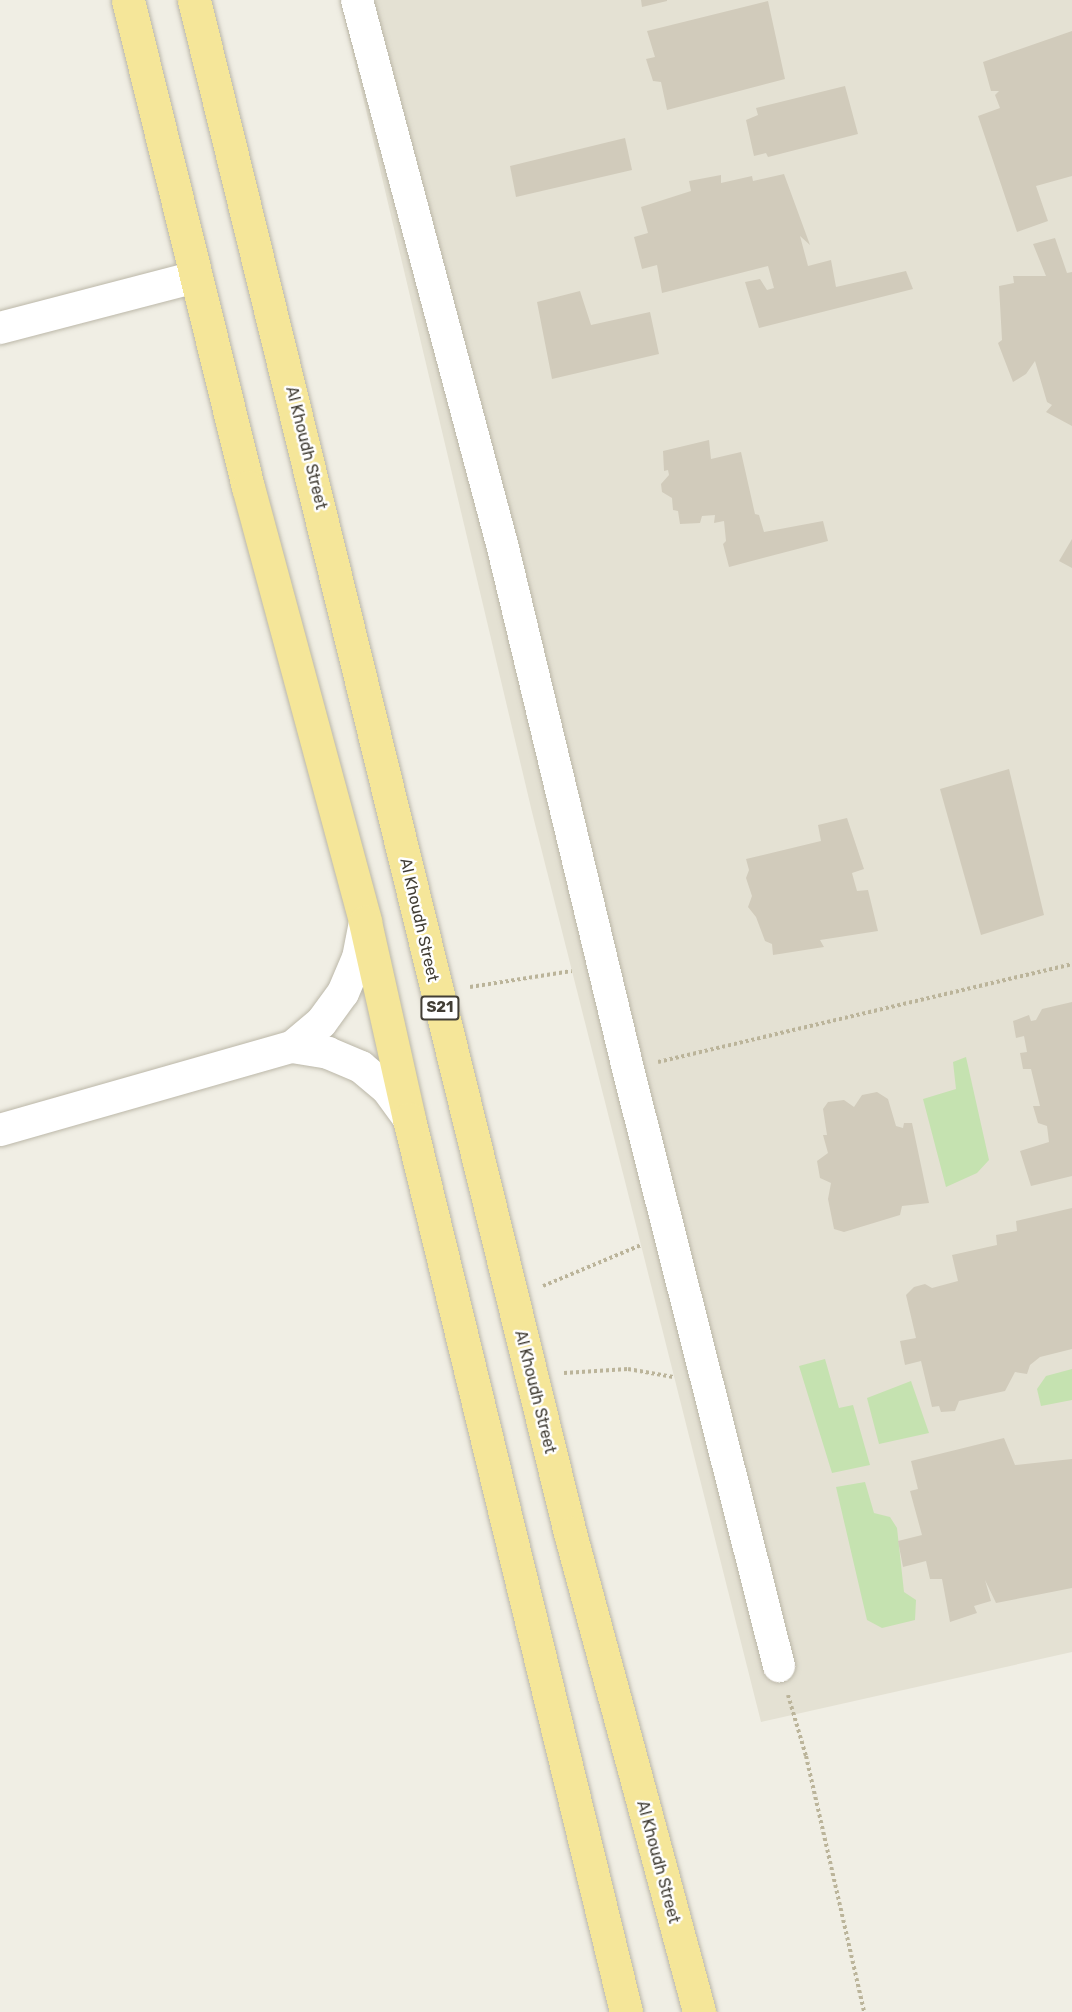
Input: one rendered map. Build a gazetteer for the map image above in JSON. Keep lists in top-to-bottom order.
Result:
{
  "streets": {
    "main road": ["Al Khoudh Street", "S21"]
  }
}
